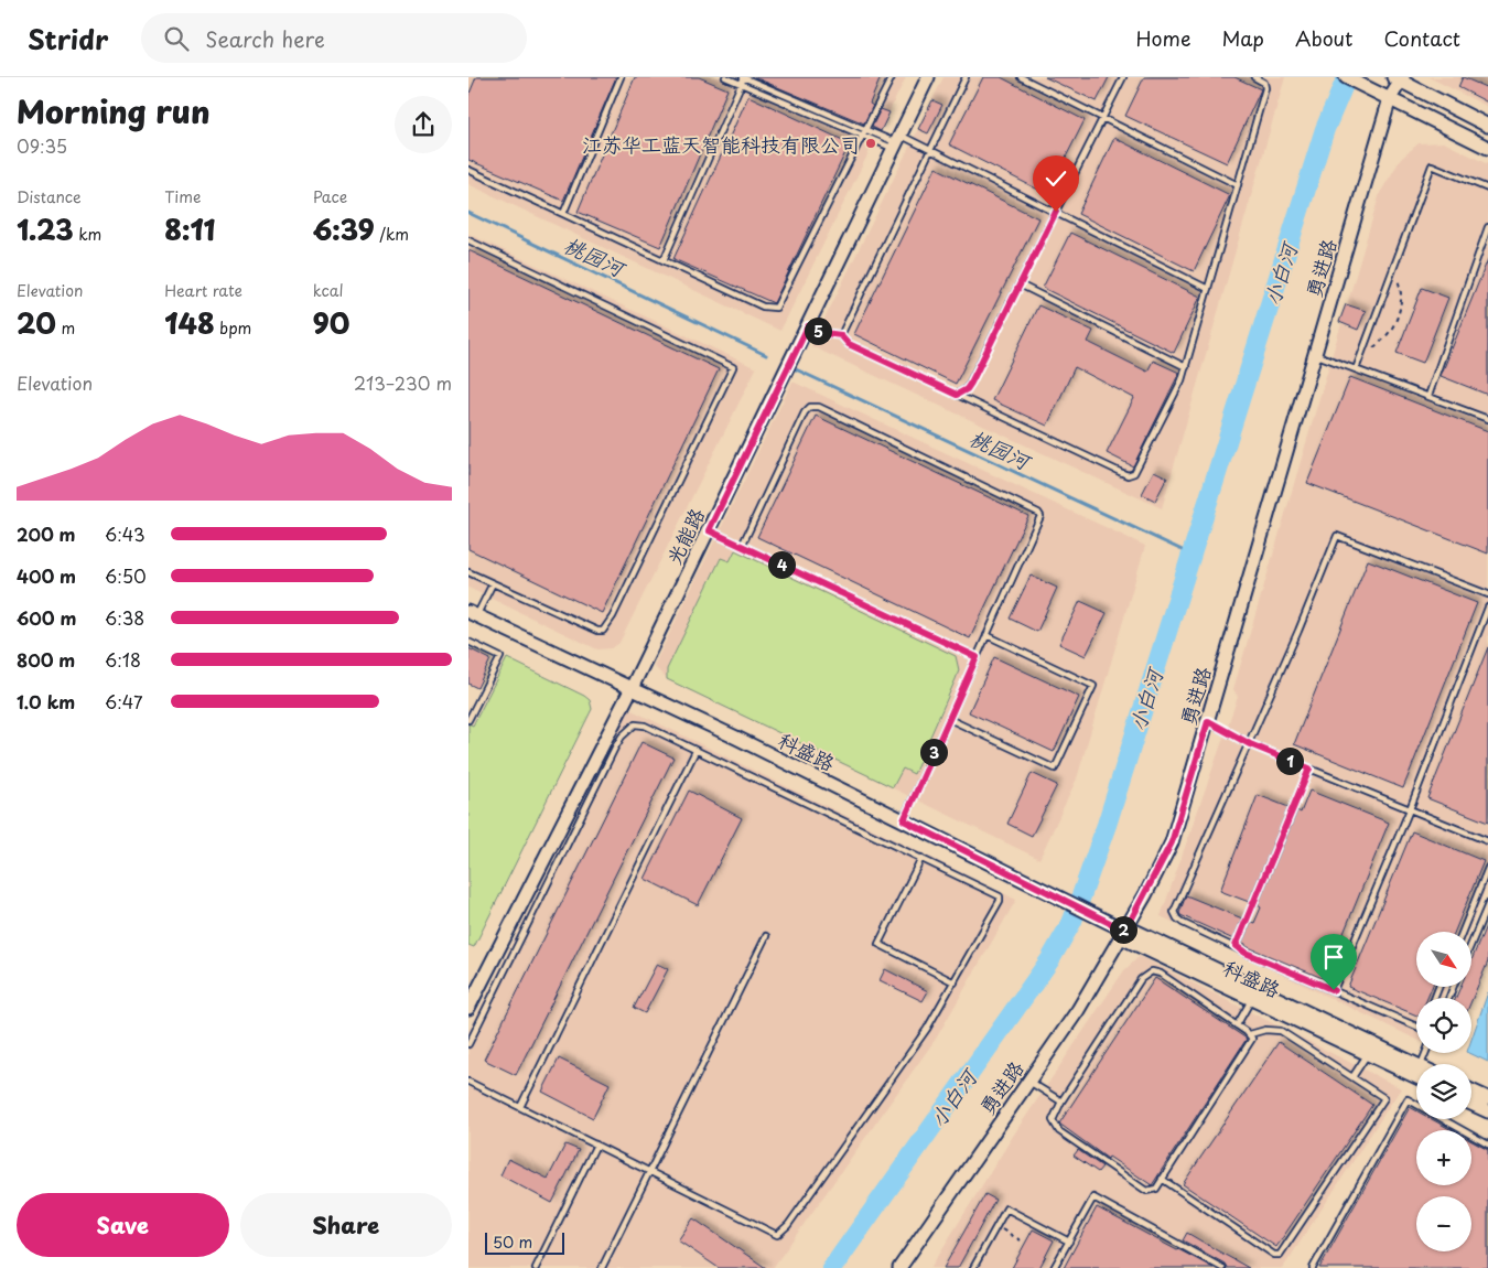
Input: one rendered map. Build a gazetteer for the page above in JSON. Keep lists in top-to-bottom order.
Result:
{
  "streets": {
    "street": ["勇进路", "光能路", "科盛路"]
  },
  "crossings": [
    ["勇进路", "科盛路"],
    ["光能路", "科盛路"]
  ],
  "water": ["桃园河", "小白河"],
  "places": ["江苏华工蓝天智能科技有限公司"],
  "scale_bar": "50 m",
  "north": "bottom right",
  "page": {
    "header": "Stridr",
    "search": "Search here",
    "nav": [
      "Home",
      "Map",
      "About",
      "Contact"
    ],
    "heading": ["Morning run", "09:35"],
    "stats": [
      ["Distance", "1.23 km"],
      ["Time", "8:11"],
      ["Pace", "6:39 /km"],
      ["Elevation", "20 m"],
      ["Heart rate", "148 bpm"],
      ["kcal", "90"]
    ],
    "pins": [
      "5",
      "4",
      "3",
      "1",
      "2"
    ],
    "chart": ["Elevation", "213–230 m"],
    "list": [
      {
        "name": "200 m",
        "note": "6:43"
      },
      {
        "name": "400 m",
        "note": "6:50"
      },
      {
        "name": "600 m",
        "note": "6:38"
      },
      {
        "name": "800 m",
        "note": "6:18"
      },
      {
        "name": "1.0 km",
        "note": "6:47"
      }
    ],
    "map_buttons": ["+", "−"],
    "buttons": ["Save", "Share"],
    "scale": "50 m"
  }
}
